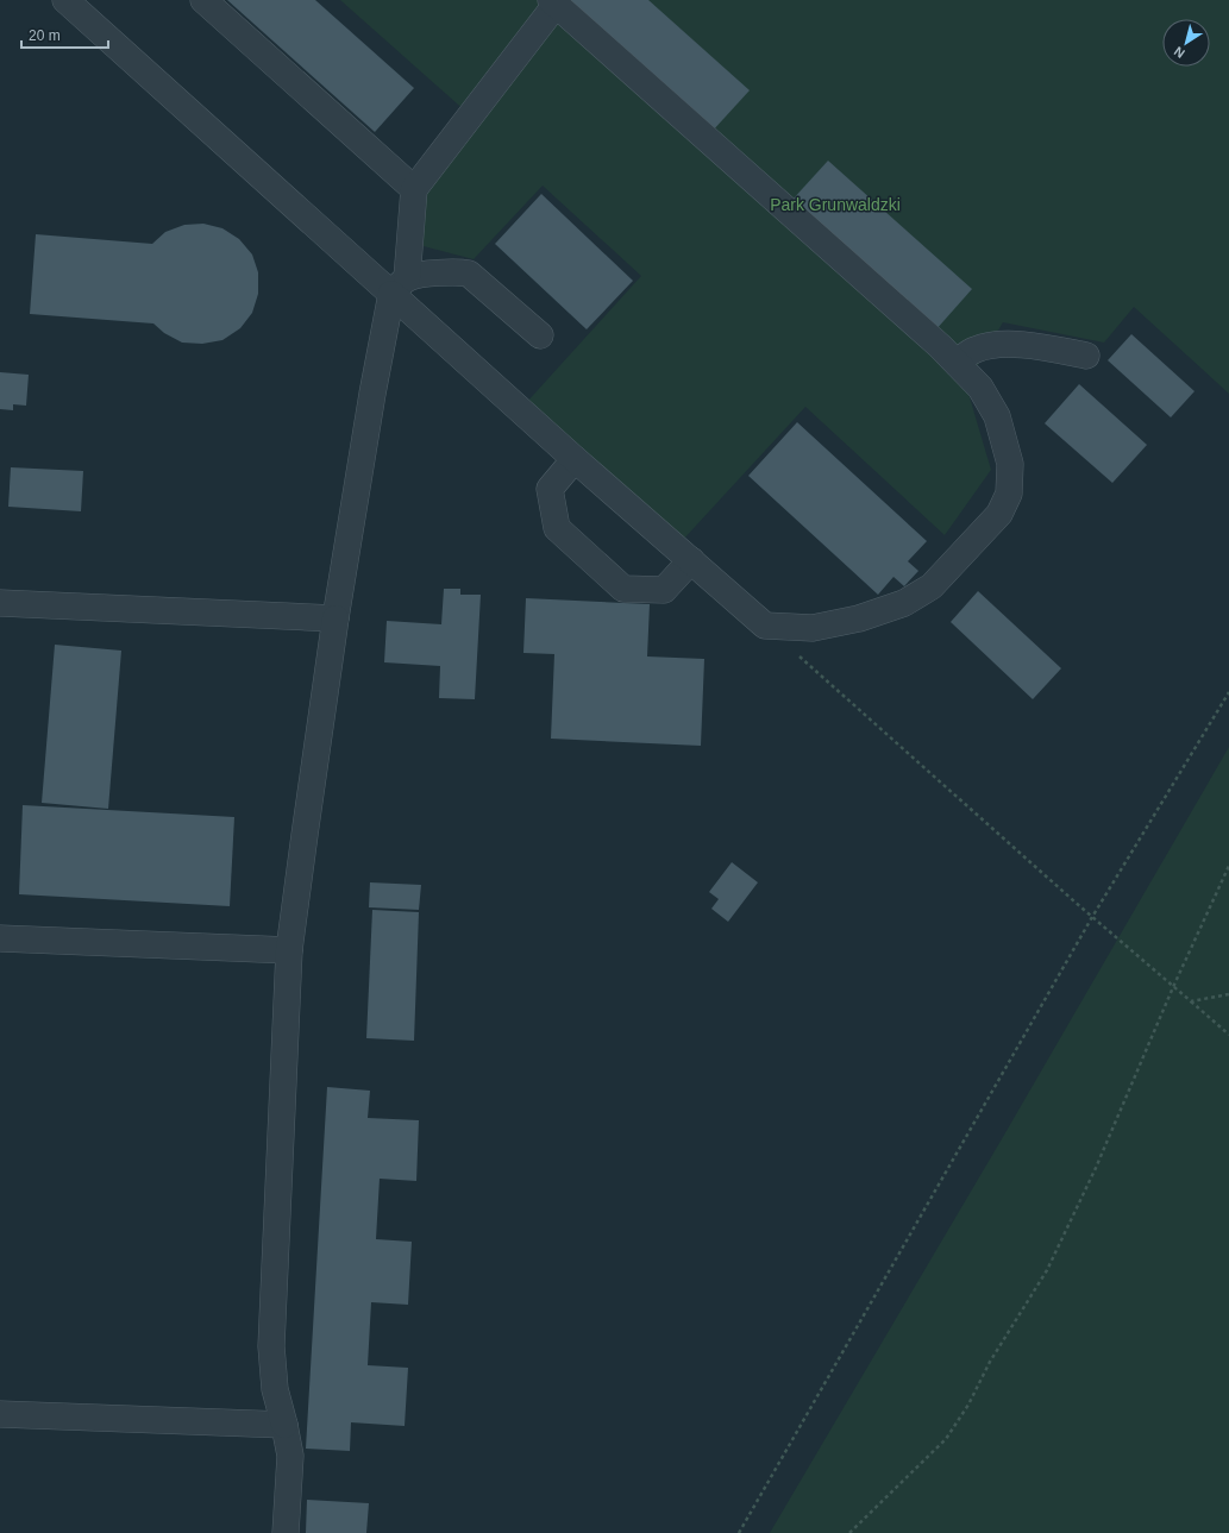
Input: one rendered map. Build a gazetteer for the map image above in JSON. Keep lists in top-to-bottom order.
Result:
{
  "parks": ["Park Grunwaldzki"],
  "scale_bar": "20 m",
  "north": "bottom left"
}
